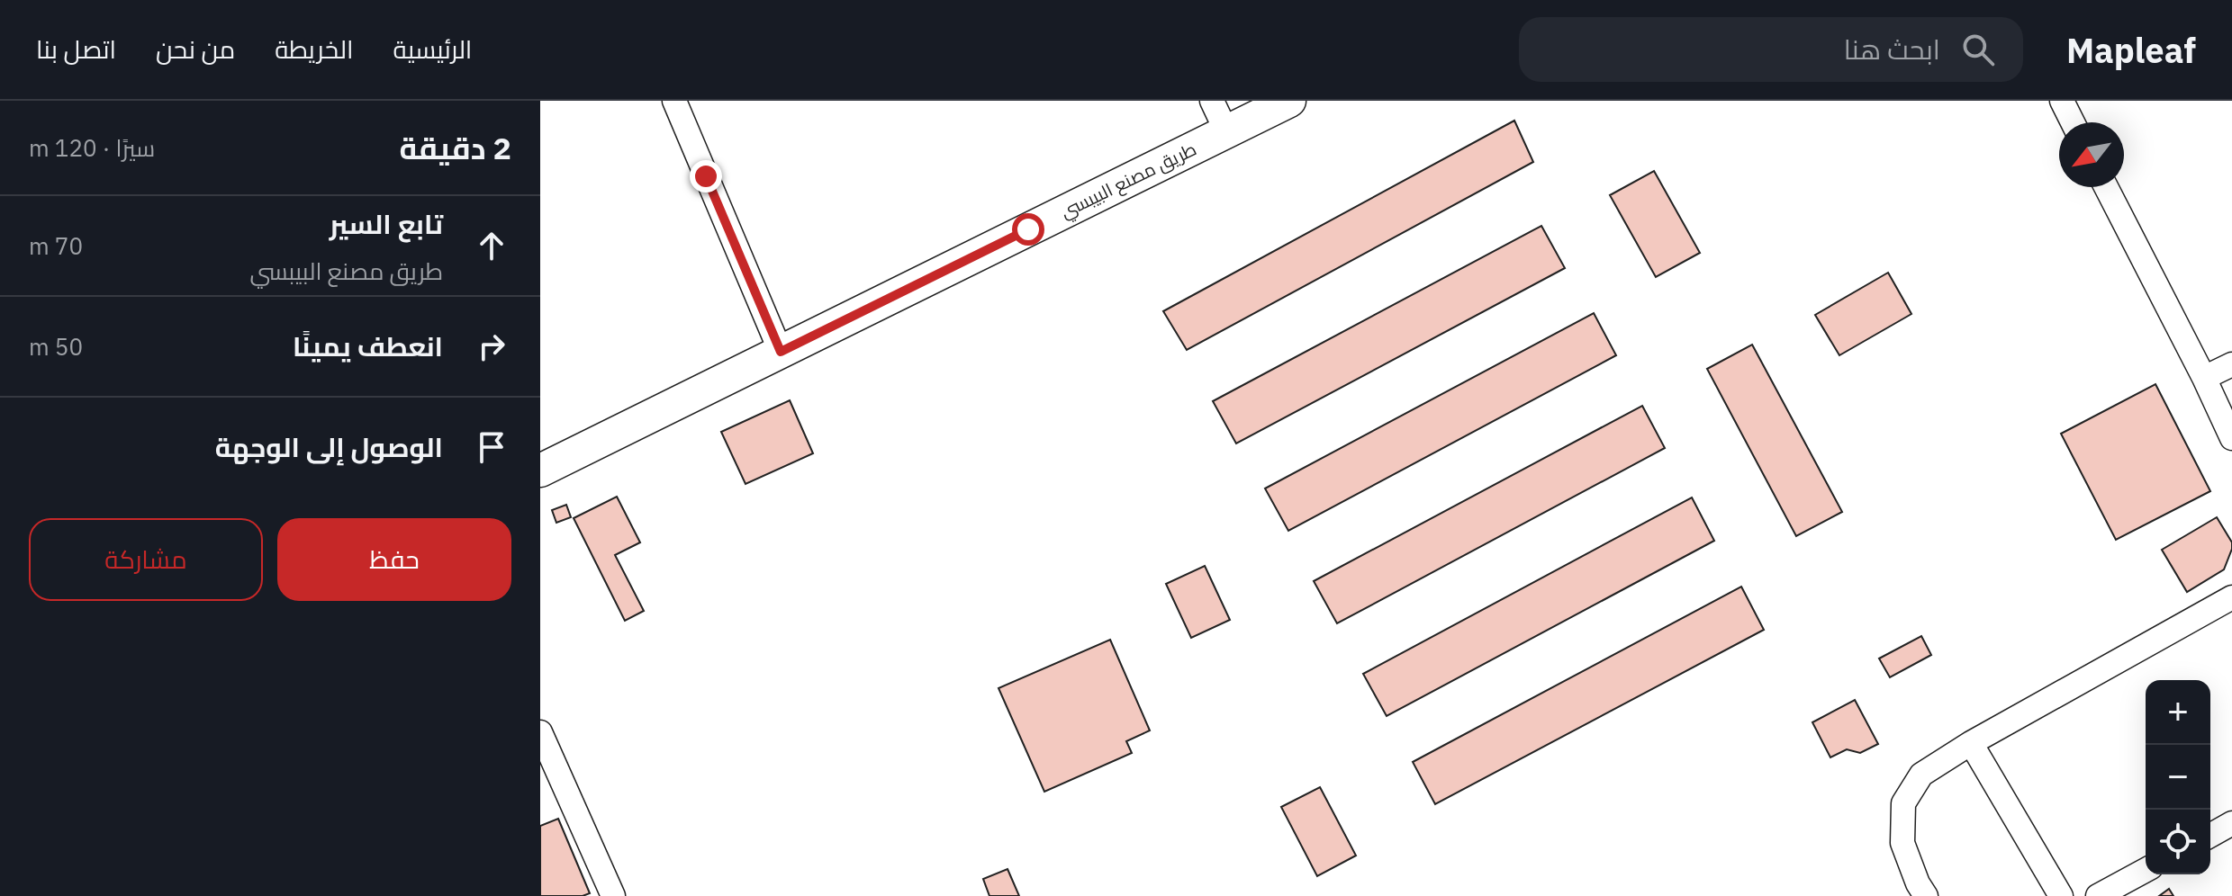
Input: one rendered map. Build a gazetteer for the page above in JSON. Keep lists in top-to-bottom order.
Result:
{
  "streets": {
    "main road": ["طريق مصنع البيبسي"]
  },
  "north": "bottom left",
  "page": {
    "header": "Mapleaf",
    "search": "ابحث هنا",
    "nav": [
      "الرئيسية",
      "الخريطة",
      "من نحن",
      "اتصل بنا"
    ],
    "heading": ["2 دقيقة", "سيرًا · 120 m"],
    "list": [
      ["تابع السير", "طريق مصنع البيبسي", "70 m"],
      ["انعطف يمينًا", "50 m"],
      "الوصول إلى الوجهة"
    ],
    "buttons": ["حفظ", "مشاركة"],
    "map_buttons": ["+", "−"]
  }
}
